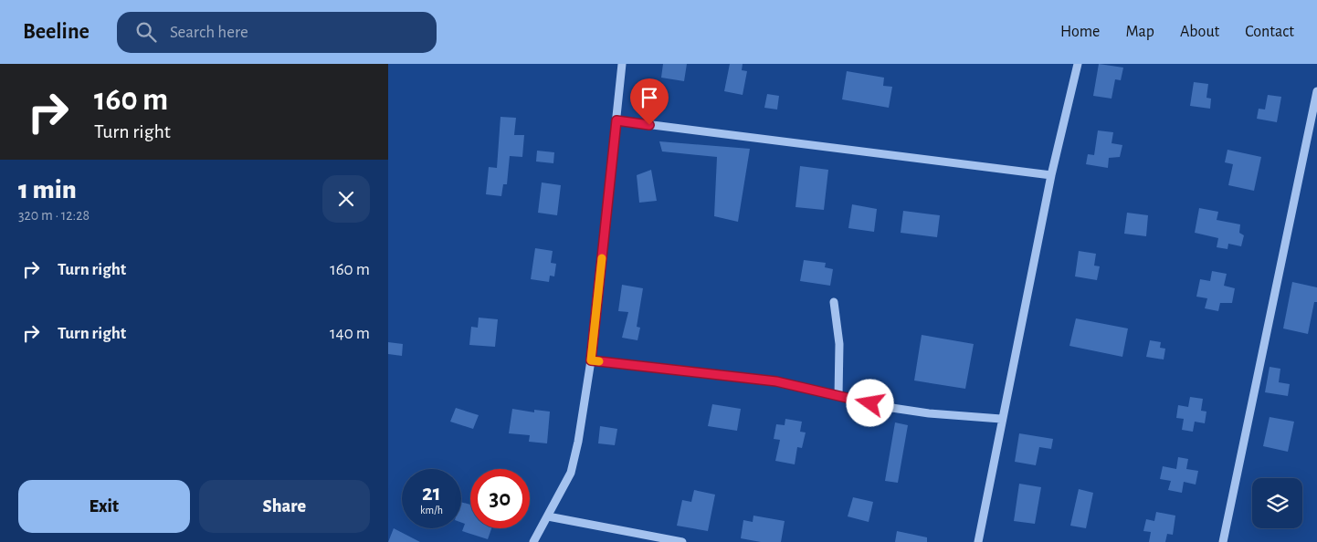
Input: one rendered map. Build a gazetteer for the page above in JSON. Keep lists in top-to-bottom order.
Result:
{
  "page": {
    "header": "Beeline",
    "search": "Search here",
    "nav": [
      "Home",
      "Map",
      "About",
      "Contact"
    ],
    "turn": ["160 m", "Turn right"],
    "heading": ["1 min", "320 m · 12:28"],
    "list": [
      {
        "name": "Turn right",
        "value": "160 m"
      },
      {
        "name": "Turn right",
        "value": "140 m"
      }
    ],
    "speed": "21 km/h",
    "limit": "30",
    "buttons": ["Exit", "Share"]
  }
}
